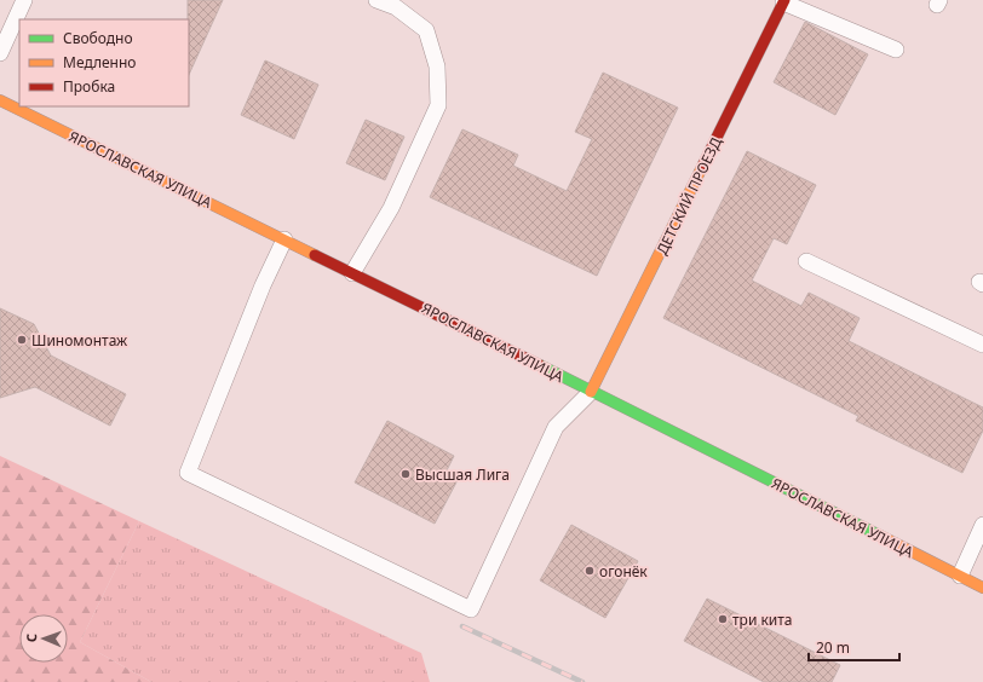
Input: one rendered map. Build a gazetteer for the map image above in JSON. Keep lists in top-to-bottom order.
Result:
{
  "streets": {
    "main road": ["ЯРОСЛАВСКАЯ УЛИЦА", "ДЕТСКИЙ ПРОЕЗД"]
  },
  "crossings": [
    ["ЯРОСЛАВСКАЯ УЛИЦА", "ДЕТСКИЙ ПРОЕЗД"]
  ],
  "places": [
    "Шиномонтаж",
    "Высшая Лига",
    "огонёк",
    "три кита"
  ],
  "legend": ["Свободно", "Медленно", "Пробка"],
  "scale_bar": "20 m",
  "north": "left"
}
